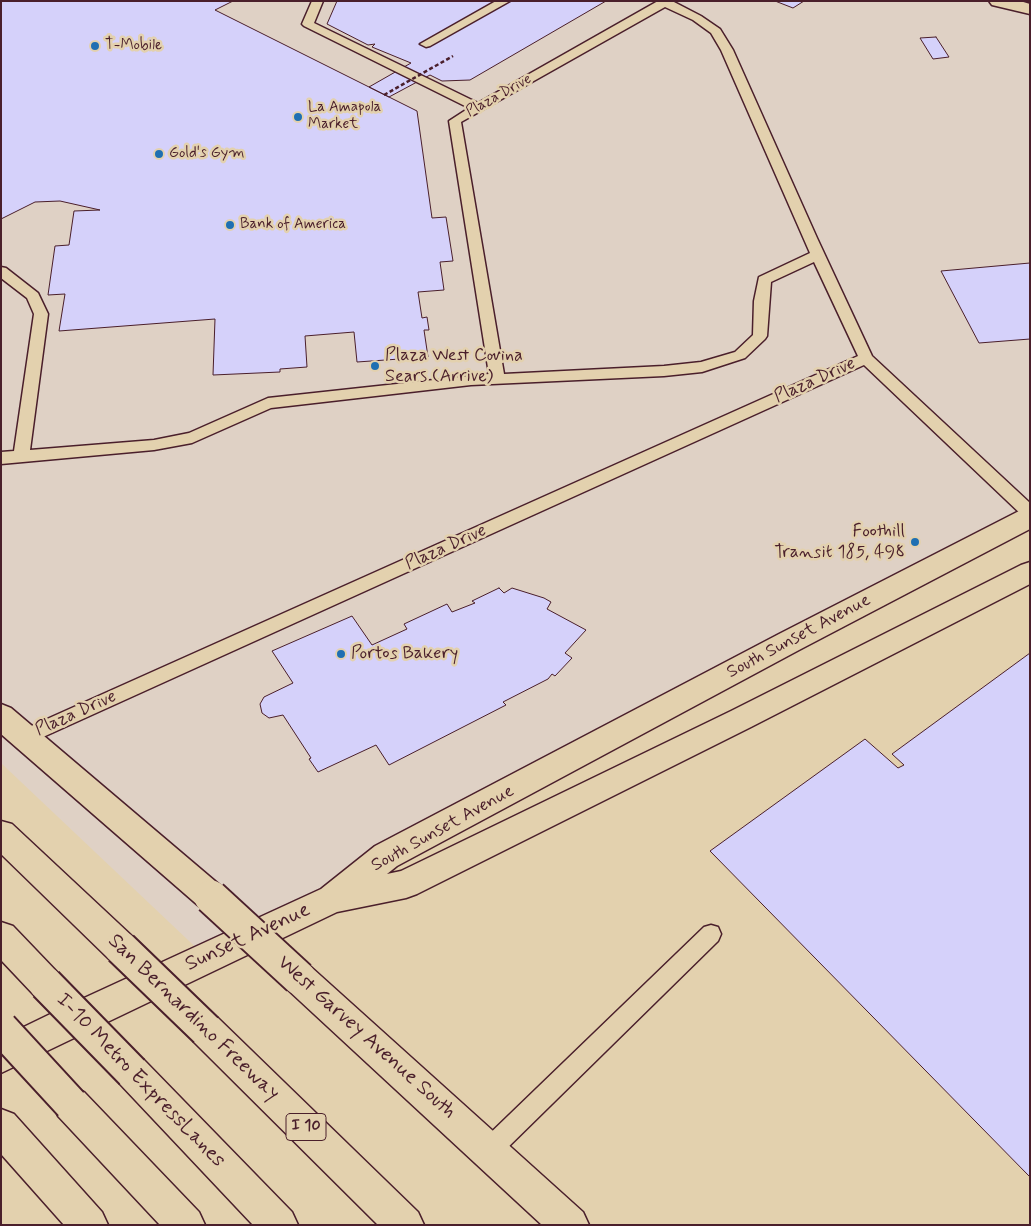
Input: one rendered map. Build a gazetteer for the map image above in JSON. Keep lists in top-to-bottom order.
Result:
{
  "streets": {
    "main road": [
      "South Sunset Avenue",
      "Sunset Avenue",
      "San Bernardino Freeway",
      "West Garvey Avenue South",
      "I-10 Metro ExpressLanes",
      "I 10"
    ],
    "lane": ["Plaza Drive"]
  },
  "crossings": [
    ["Plaza Drive", "South Sunset Avenue"],
    ["Plaza Drive", "West Garvey Avenue South"],
    ["South Sunset Avenue", "Sunset Avenue"]
  ],
  "places": [
    "T-Mobile",
    "La Amapola Market",
    "Gold's Gym",
    "Bank of America",
    "Plaza West Covina Sears (Arrive)",
    "Foothill Transit 185, 498",
    "Portos Bakery"
  ]
}
